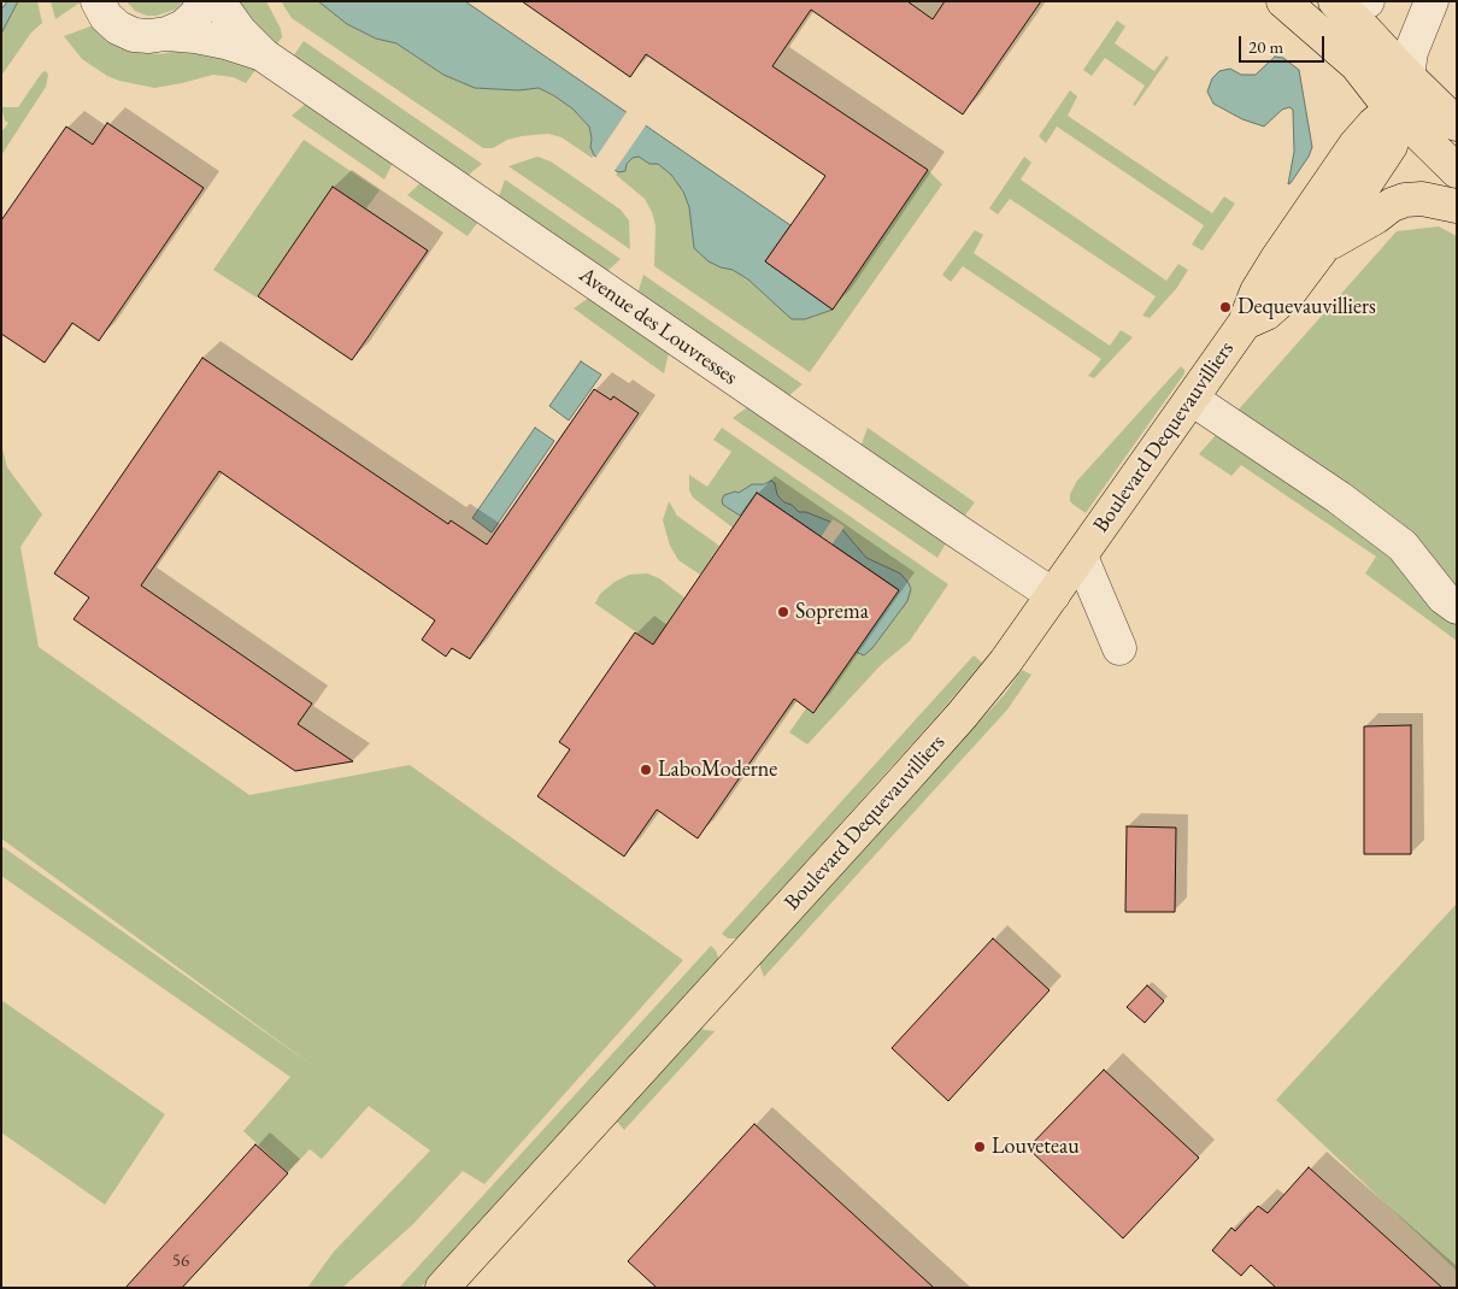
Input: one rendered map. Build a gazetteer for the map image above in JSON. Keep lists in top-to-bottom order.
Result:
{
  "streets": {
    "main road": ["Boulevard Dequevauvilliers"],
    "street": ["Avenue des Louvresses"]
  },
  "crossings": [
    ["Avenue des Louvresses", "Boulevard Dequevauvilliers"]
  ],
  "places": [
    "Dequevauvilliers",
    "Soprema",
    "LaboModerne",
    "Louveteau"
  ],
  "house_numbers": ["56"],
  "scale_bar": "20 m"
}
